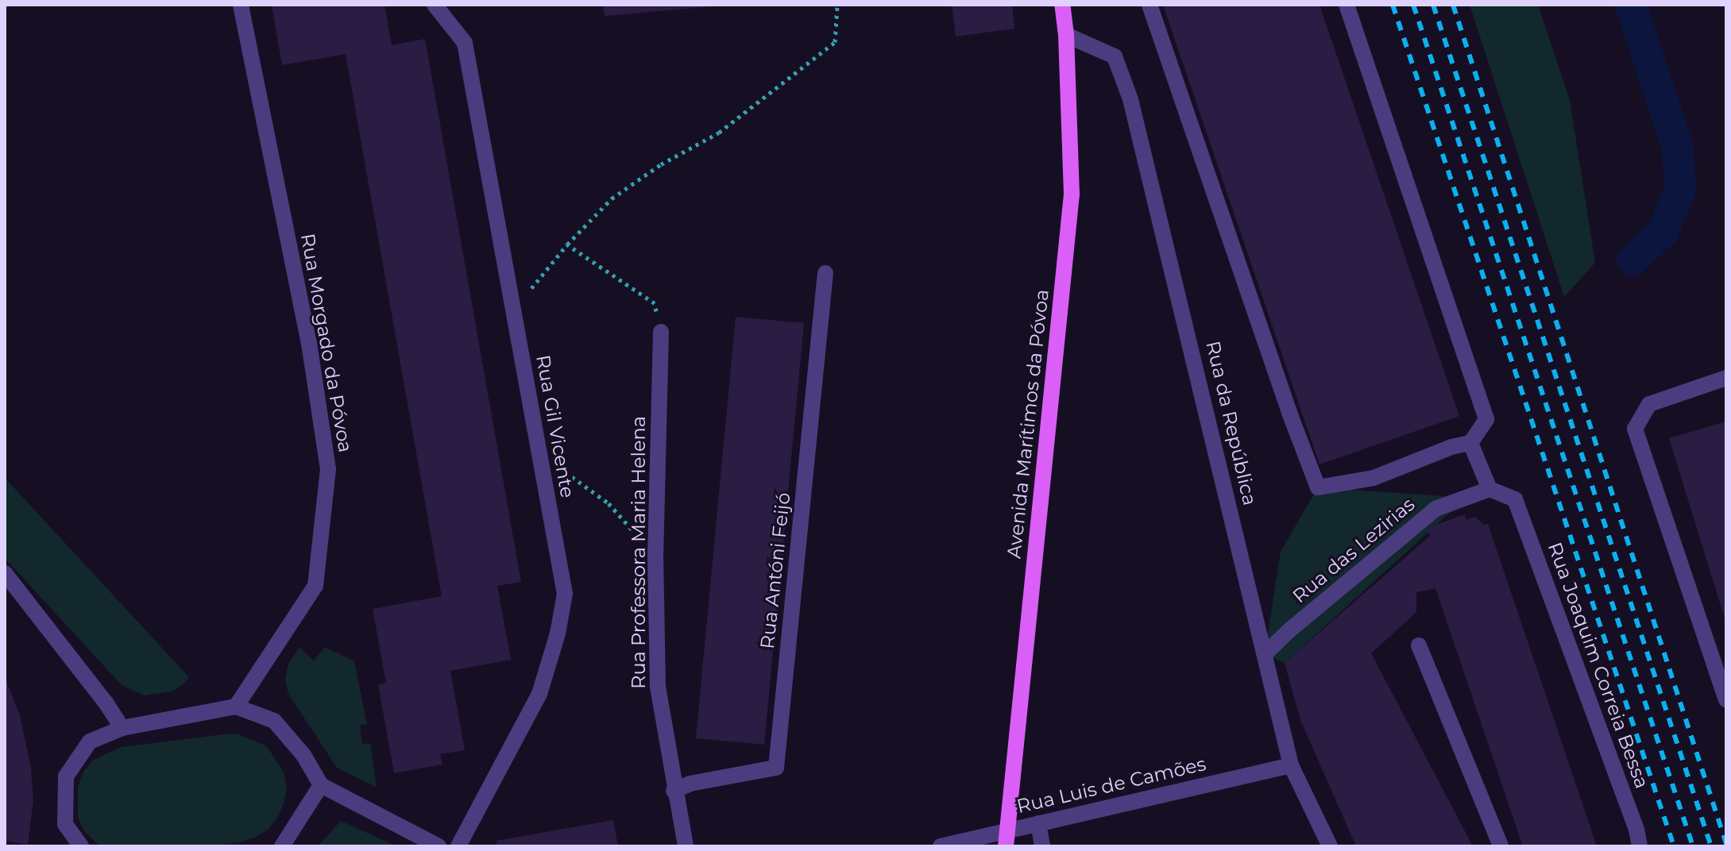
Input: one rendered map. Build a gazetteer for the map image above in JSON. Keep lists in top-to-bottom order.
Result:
{
  "streets": {
    "main road": ["Avenida Marítimos da Póvoa"],
    "street": [
      "Rua Morgado da Póvoa",
      "Rua da República",
      "Rua Gil Vicente",
      "Rua das Lezirias",
      "Rua Professora Maria Helena",
      "Rua Antóni Feijó",
      "Rua Joaquim Correia Bessa",
      "Rua Luis de Camões"
    ]
  },
  "crossings": [
    ["Rua da República", "Avenida Marítimos da Póvoa"],
    ["Rua da República", "Rua das Lezirias"],
    ["Rua da República", "Rua Luis de Camões"],
    ["Avenida Marítimos da Póvoa", "Rua Luis de Camões"],
    ["Rua das Lezirias", "Rua Joaquim Correia Bessa"],
    ["Rua Professora Maria Helena", "Rua Antóni Feijó"]
  ]
}
